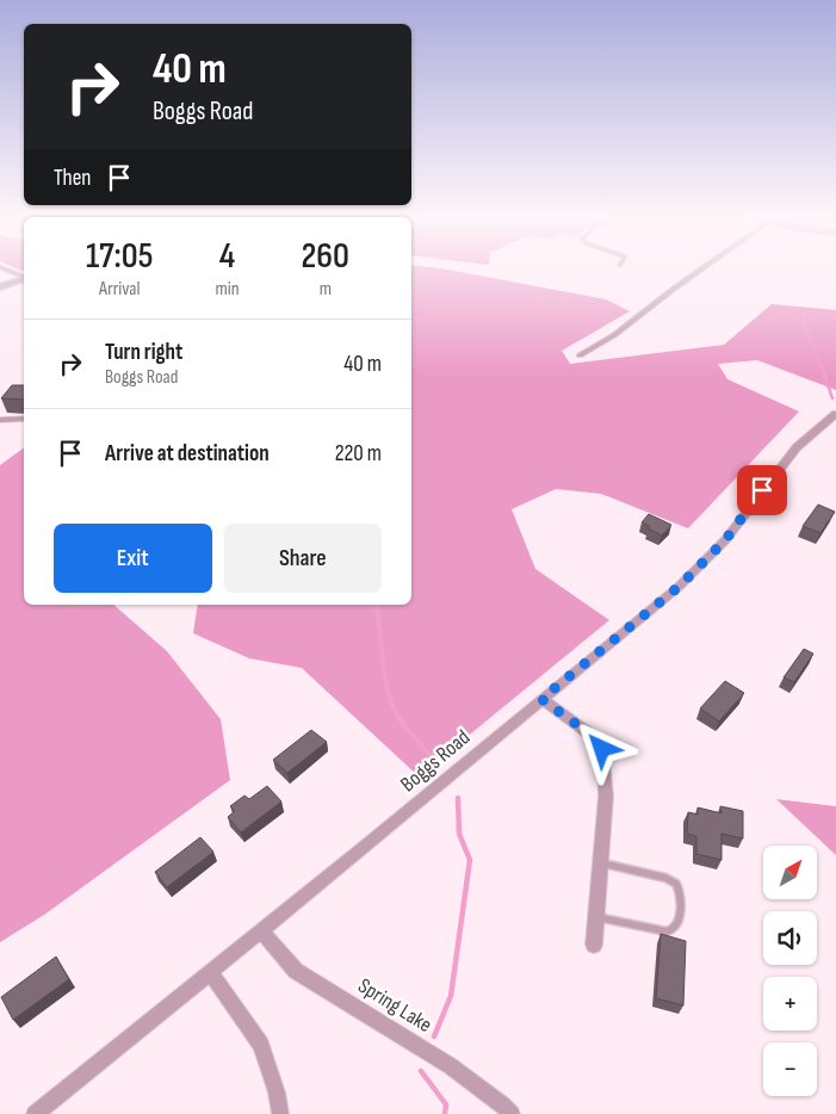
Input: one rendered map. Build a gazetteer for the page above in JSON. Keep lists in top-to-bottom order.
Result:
{
  "streets": {
    "street": ["Boggs Road", "Spring Lake"]
  },
  "crossings": [
    ["Boggs Road", "Spring Lake"]
  ],
  "north": "top right",
  "page": {
    "turn": ["40 m", "Boggs Road"],
    "then": "Then",
    "eta": [
      "17:05",
      "Arrival",
      "4",
      "min",
      "260",
      "m"
    ],
    "list": [
      {
        "name": "Turn right",
        "note": "Boggs Road",
        "value": "40 m"
      },
      {
        "name": "Arrive at destination",
        "value": "220 m"
      }
    ],
    "buttons": ["Exit", "Share"],
    "map_buttons": ["+", "−"]
  }
}
